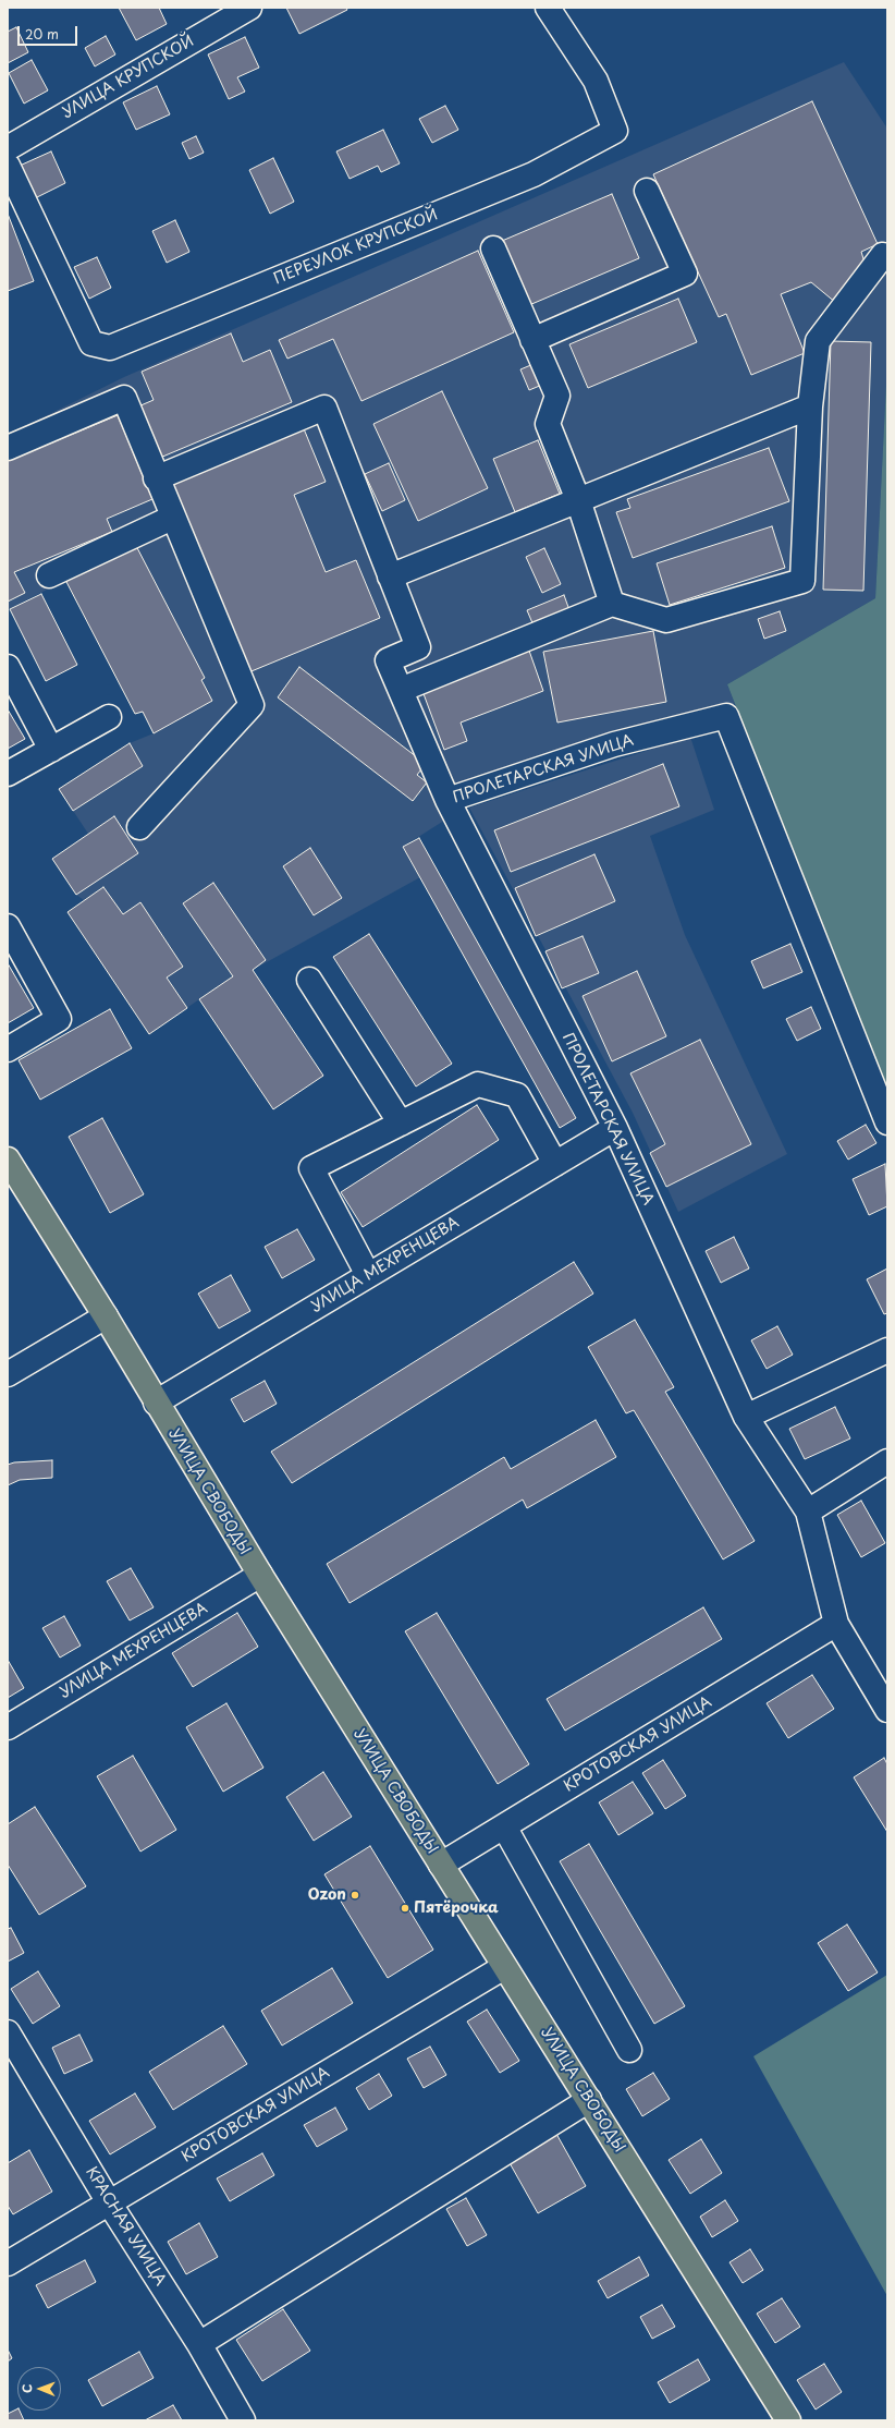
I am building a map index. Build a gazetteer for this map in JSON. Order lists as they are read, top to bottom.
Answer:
{
  "streets": {
    "main road": ["УЛИЦА СВОБОДЫ"],
    "street": [
      "УЛИЦА КРУПСКОЙ",
      "ПЕРЕУЛОК КРУПСКОЙ",
      "ПРОЛЕТАРСКАЯ УЛИЦА",
      "УЛИЦА МЕХРЕНЦЕВА",
      "КРОТОВСКАЯ УЛИЦА",
      "КРАСНАЯ УЛИЦА"
    ]
  },
  "crossings": [
    ["ПРОЛЕТАРСКАЯ УЛИЦА", "УЛИЦА МЕХРЕНЦЕВА"],
    ["ПРОЛЕТАРСКАЯ УЛИЦА", "КРОТОВСКАЯ УЛИЦА"],
    ["УЛИЦА МЕХРЕНЦЕВА", "УЛИЦА СВОБОДЫ"],
    ["УЛИЦА СВОБОДЫ", "КРОТОВСКАЯ УЛИЦА"],
    ["КРОТОВСКАЯ УЛИЦА", "КРАСНАЯ УЛИЦА"]
  ],
  "places": ["Ozon", "Пятёрочка"],
  "scale_bar": "20 m",
  "north": "left"
}
